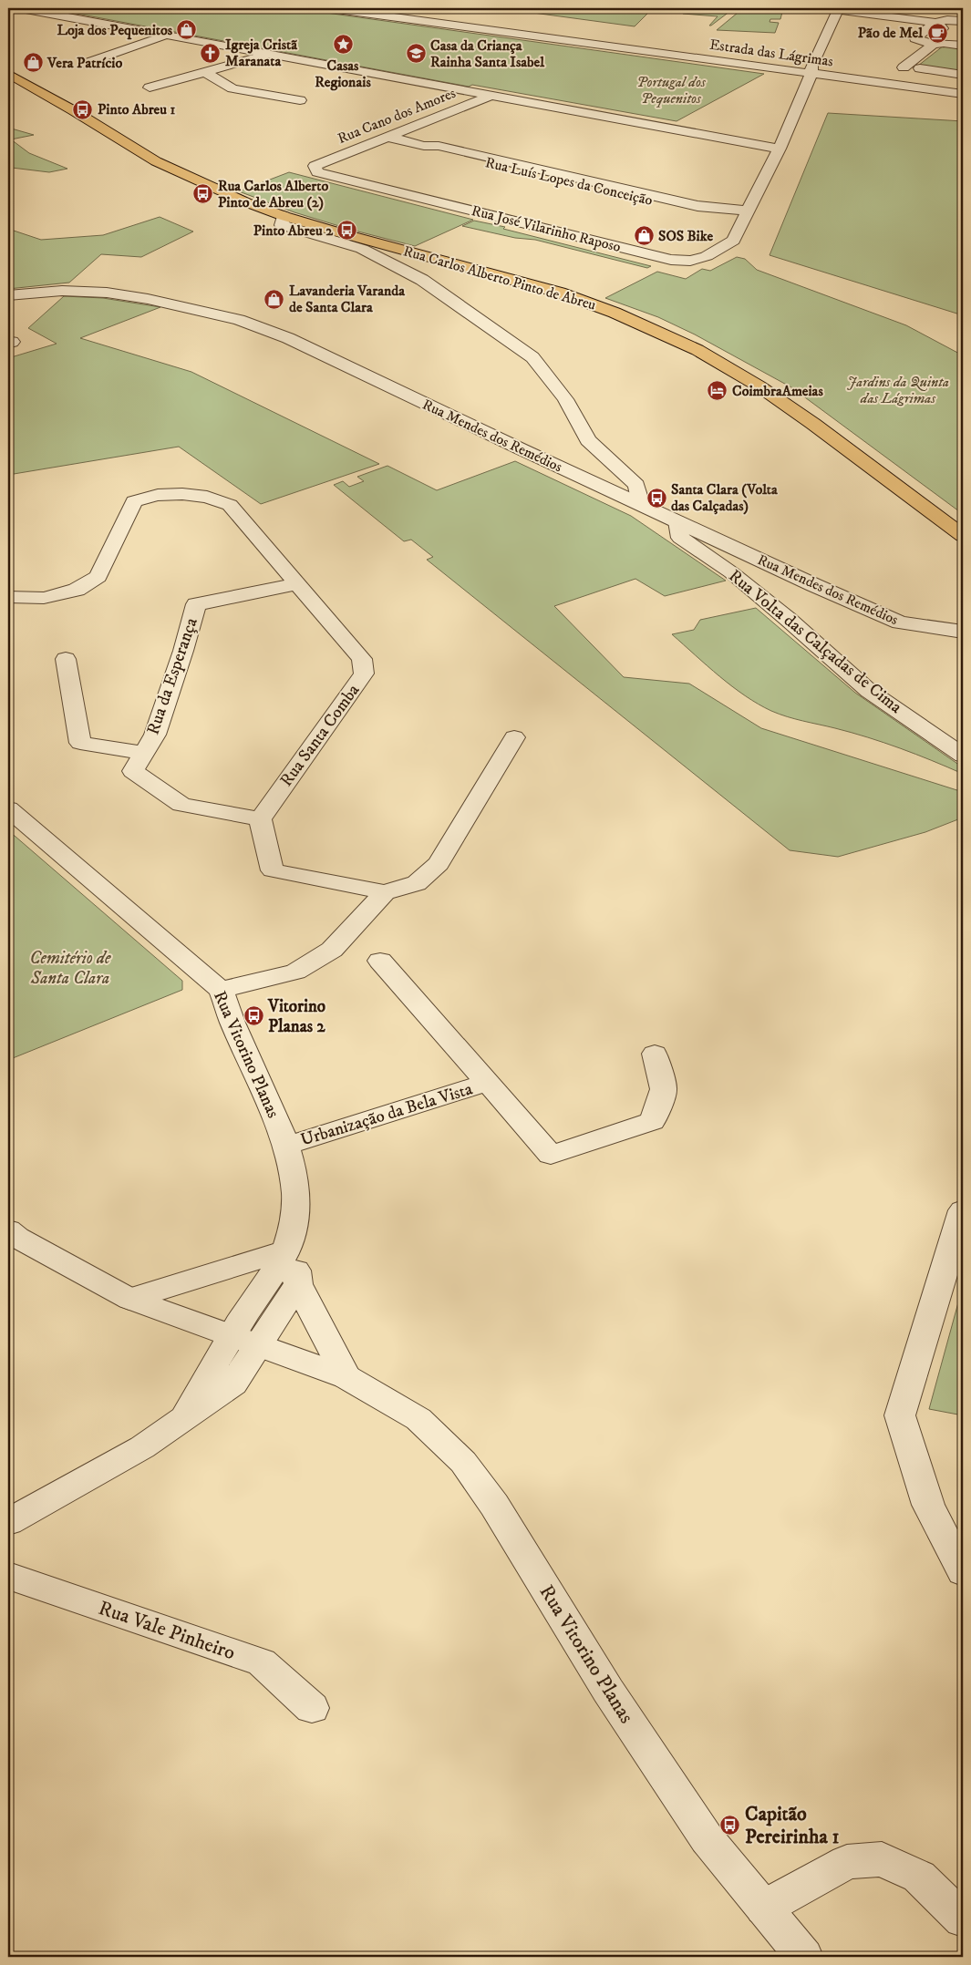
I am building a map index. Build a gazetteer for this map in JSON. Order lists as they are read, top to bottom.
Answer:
{
  "streets": {
    "main road": ["Rua Carlos Alberto Pinto de Abreu"],
    "street": [
      "Estrada das Lágrimas",
      "Rua Cano dos Amores",
      "Rua Luís Lopes da Conceição",
      "Rua José Vilarinho Raposo",
      "Rua Mendes dos Remédios",
      "Rua Volta das Calçadas de Cima",
      "Rua da Esperança",
      "Rua Santa Comba",
      "Rua Vitorino Planas",
      "Urbanização da Bela Vista",
      "Rua Vale Pinheiro"
    ]
  },
  "crossings": [
    ["Estrada das Lágrimas", "Rua José Vilarinho Raposo"],
    ["Rua Cano dos Amores", "Rua Luís Lopes da Conceição"],
    ["Rua Cano dos Amores", "Rua José Vilarinho Raposo"],
    ["Rua Luís Lopes da Conceição", "Rua José Vilarinho Raposo"],
    ["Rua Mendes dos Remédios", "Rua Volta das Calçadas de Cima"],
    ["Rua da Esperança", "Rua Santa Comba"],
    ["Rua Vitorino Planas", "Urbanização da Bela Vista"]
  ],
  "parks": ["Portugal dos Pequenitos", "Jardins da Quinta das Lágrimas", "Cemitério de Santa Clara"],
  "places": {
    "shop": [
      "Loja dos Pequenitos",
      "Vera Patrício",
      "SOS Bike",
      "Lavanderia Varanda de Santa Clara"
    ],
    "cafe": ["Pão de Mel"],
    "place": ["Casas Regionais"],
    "church": ["Igreja Cristã Maranata"],
    "school or university": ["Casa da Criança Rainha Santa Isabel"],
    "bus stop": [
      "Pinto Abreu 1",
      "Rua Carlos Alberto Pinto de Abreu (2)",
      "Pinto Abreu 2",
      "Santa Clara (Volta das Calçadas)",
      "Vitorino Planas 2",
      "Capitão Pereirinha 1"
    ],
    "hotel": ["CoimbraAmeias"]
  }
}
